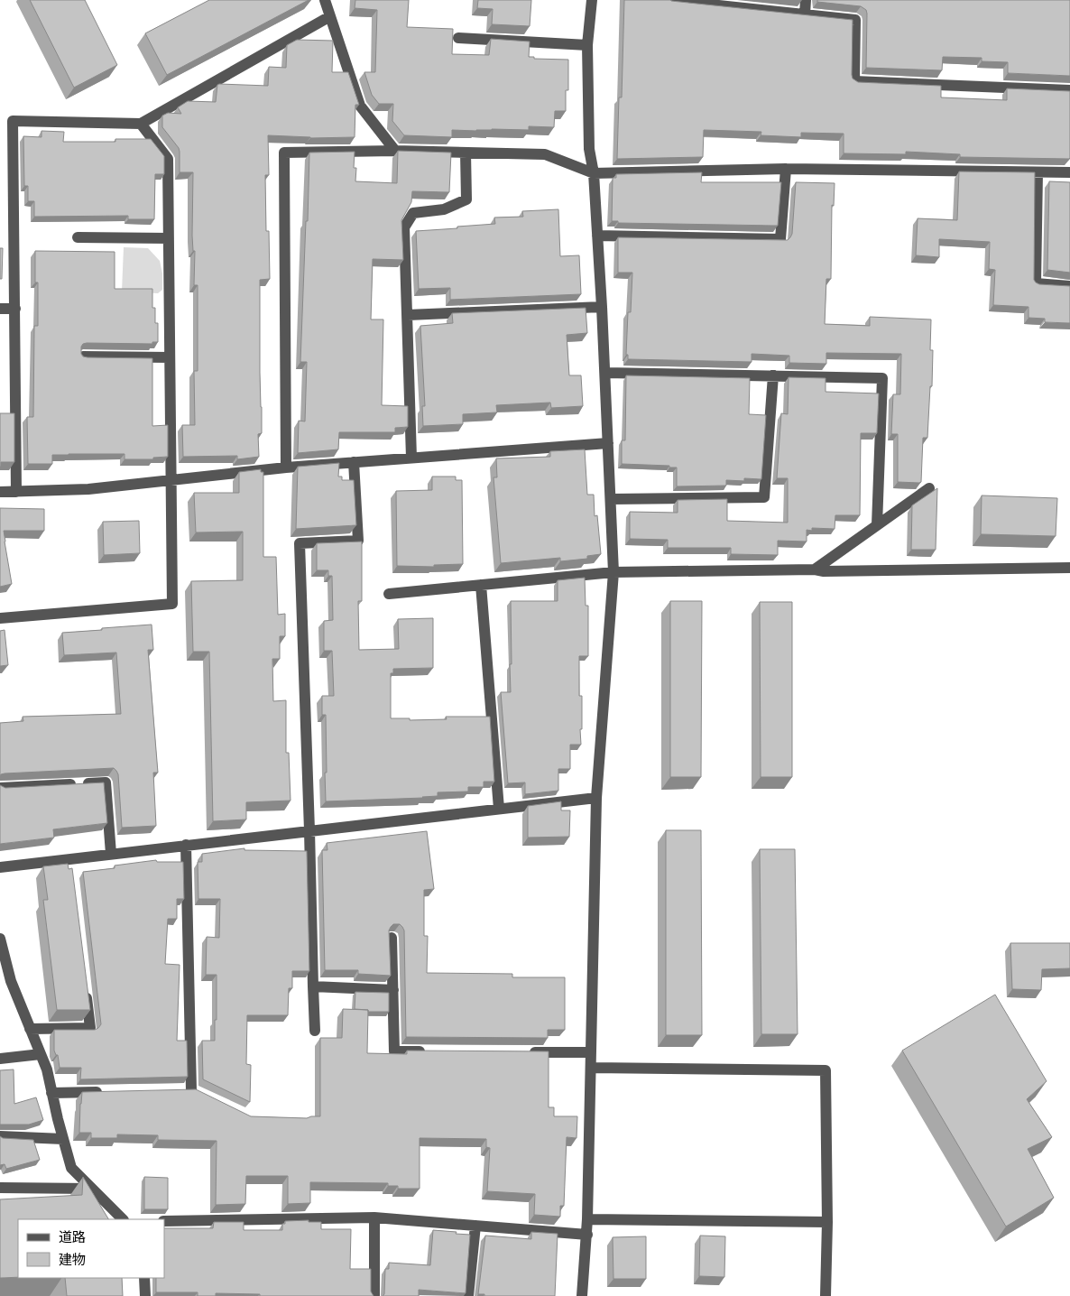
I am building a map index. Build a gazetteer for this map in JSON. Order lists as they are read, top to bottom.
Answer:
{
  "legend": ["道路", "建物"]
}
